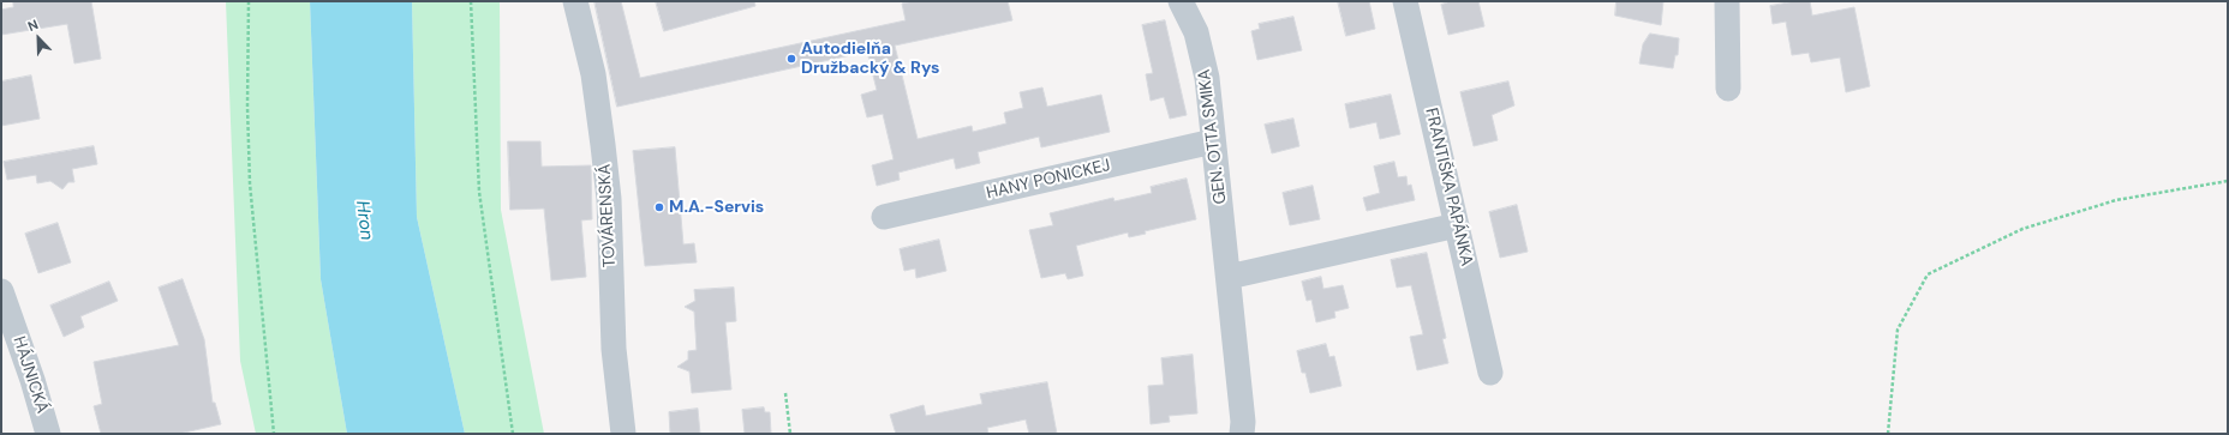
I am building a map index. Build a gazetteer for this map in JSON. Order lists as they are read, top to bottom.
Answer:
{
  "streets": {
    "street": [
      "GEN. OTTA SMIKA",
      "HANY PONICKEJ",
      "FRANTIŠKA PAPÁNKA",
      "TOVÁRENSKÁ",
      "HÁJNICKÁ"
    ]
  },
  "crossings": [
    ["GEN. OTTA SMIKA", "HANY PONICKEJ"]
  ],
  "water": ["Hron"],
  "places": ["Autodielňa Družbacký & Rys", "M.A.-Servis"],
  "north": "top left"
}
